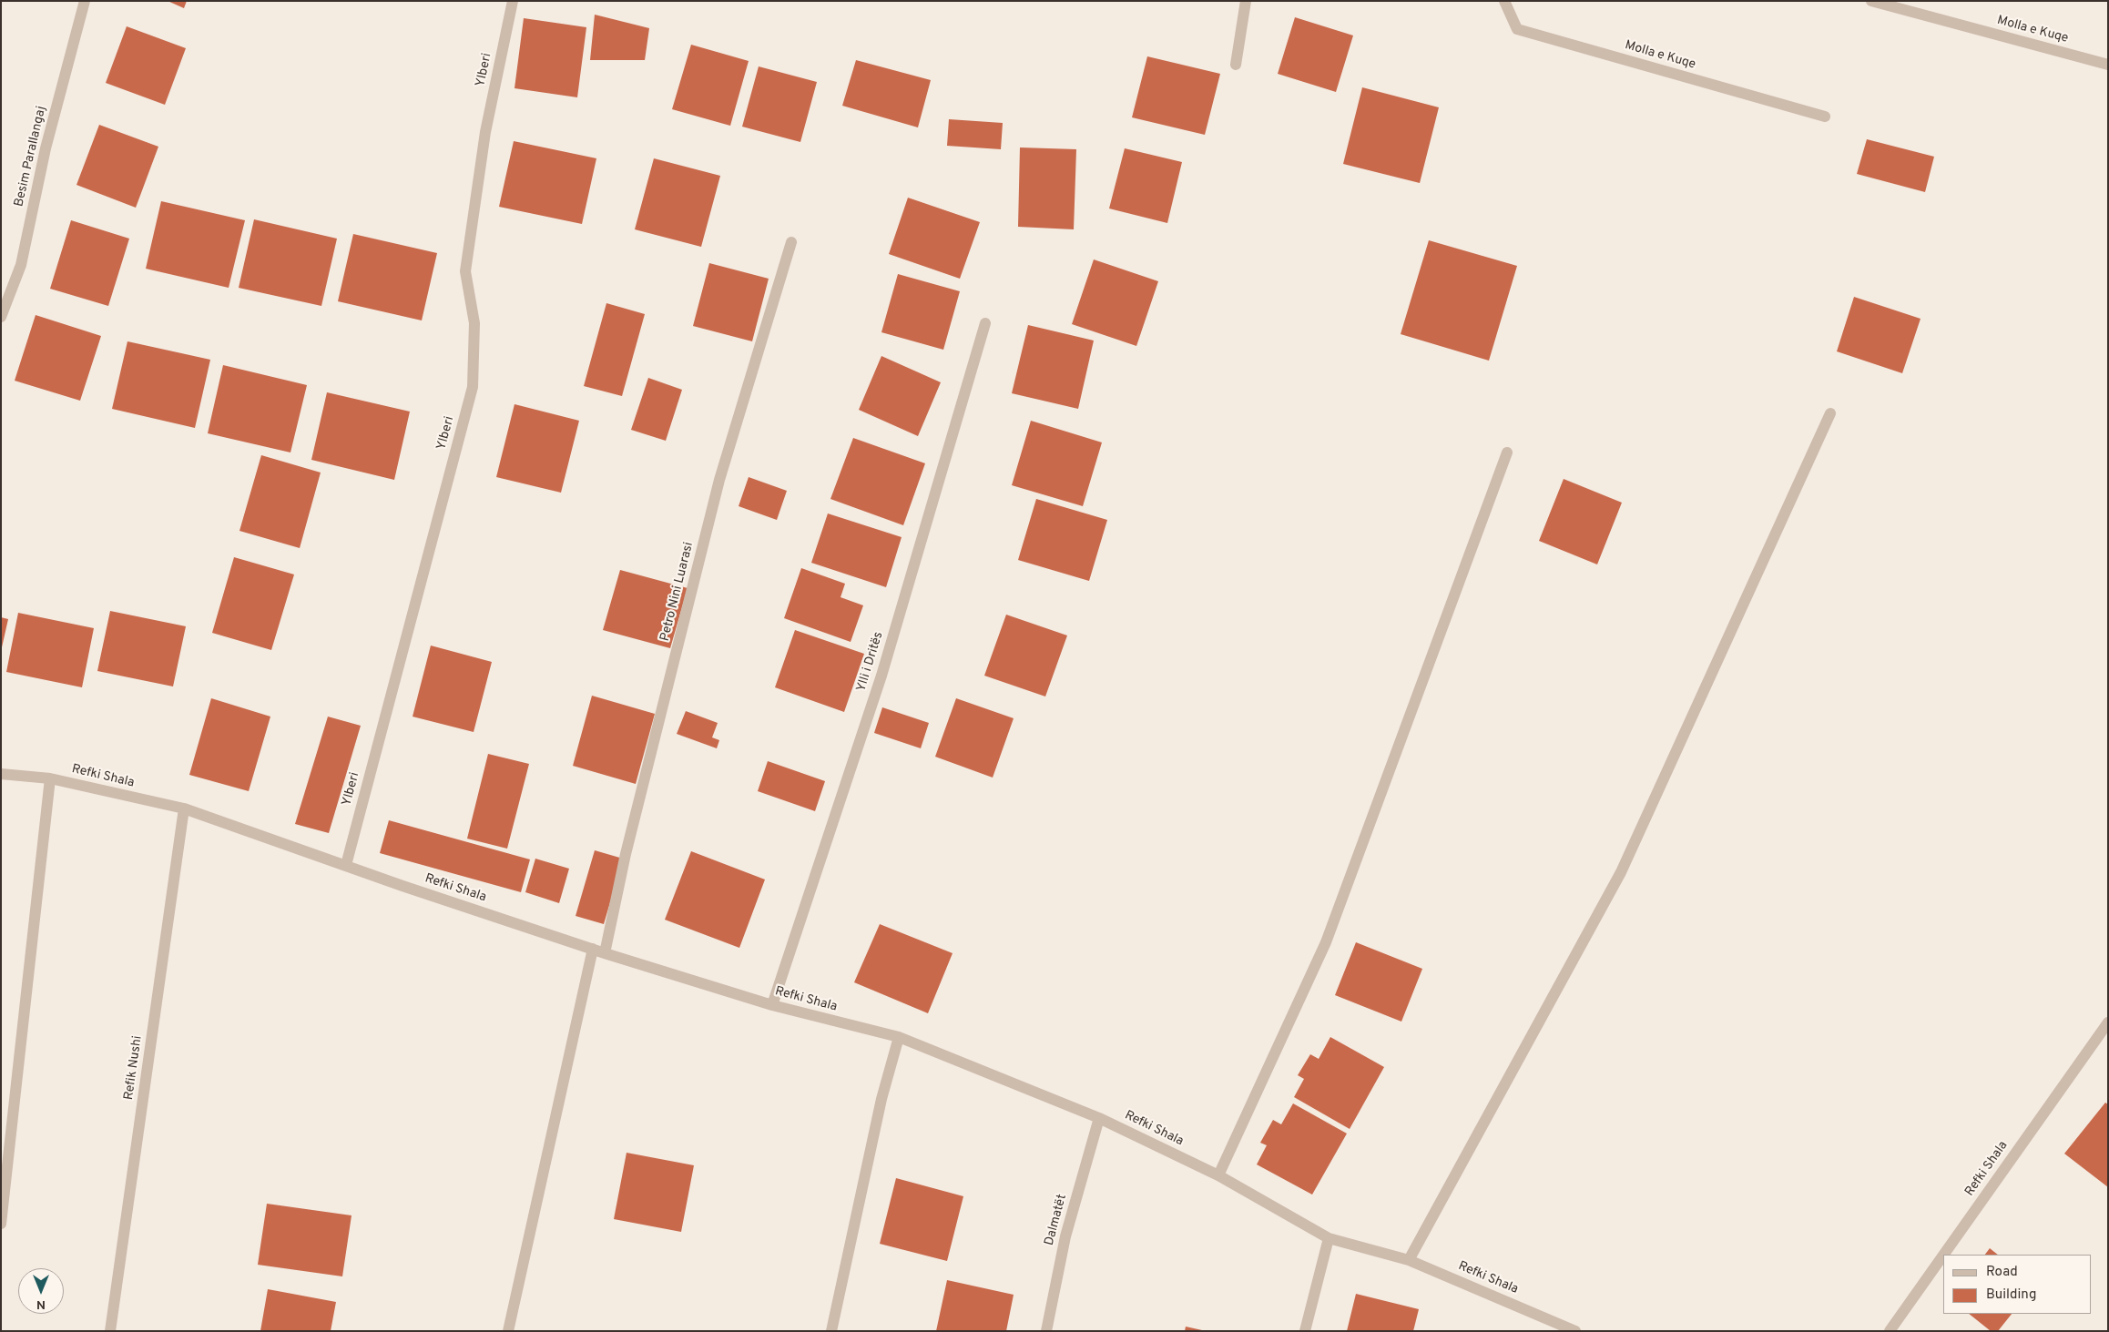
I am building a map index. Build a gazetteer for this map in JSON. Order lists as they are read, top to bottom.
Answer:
{
  "streets": {
    "street": [
      "Molla e Kuqe",
      "Ylberi",
      "Besim Parallangaj",
      "Petro Nini Luarasi",
      "Ylli i Dritës",
      "Refki Shala",
      "Refik Nushi",
      "Dalmatët"
    ]
  },
  "crossings": [
    ["Ylberi", "Refki Shala"],
    ["Petro Nini Luarasi", "Refki Shala"],
    ["Ylli i Dritës", "Refki Shala"],
    ["Refki Shala", "Refik Nushi"],
    ["Refki Shala", "Dalmatët"]
  ],
  "legend": ["Road", "Building"],
  "north": "bottom"
}
